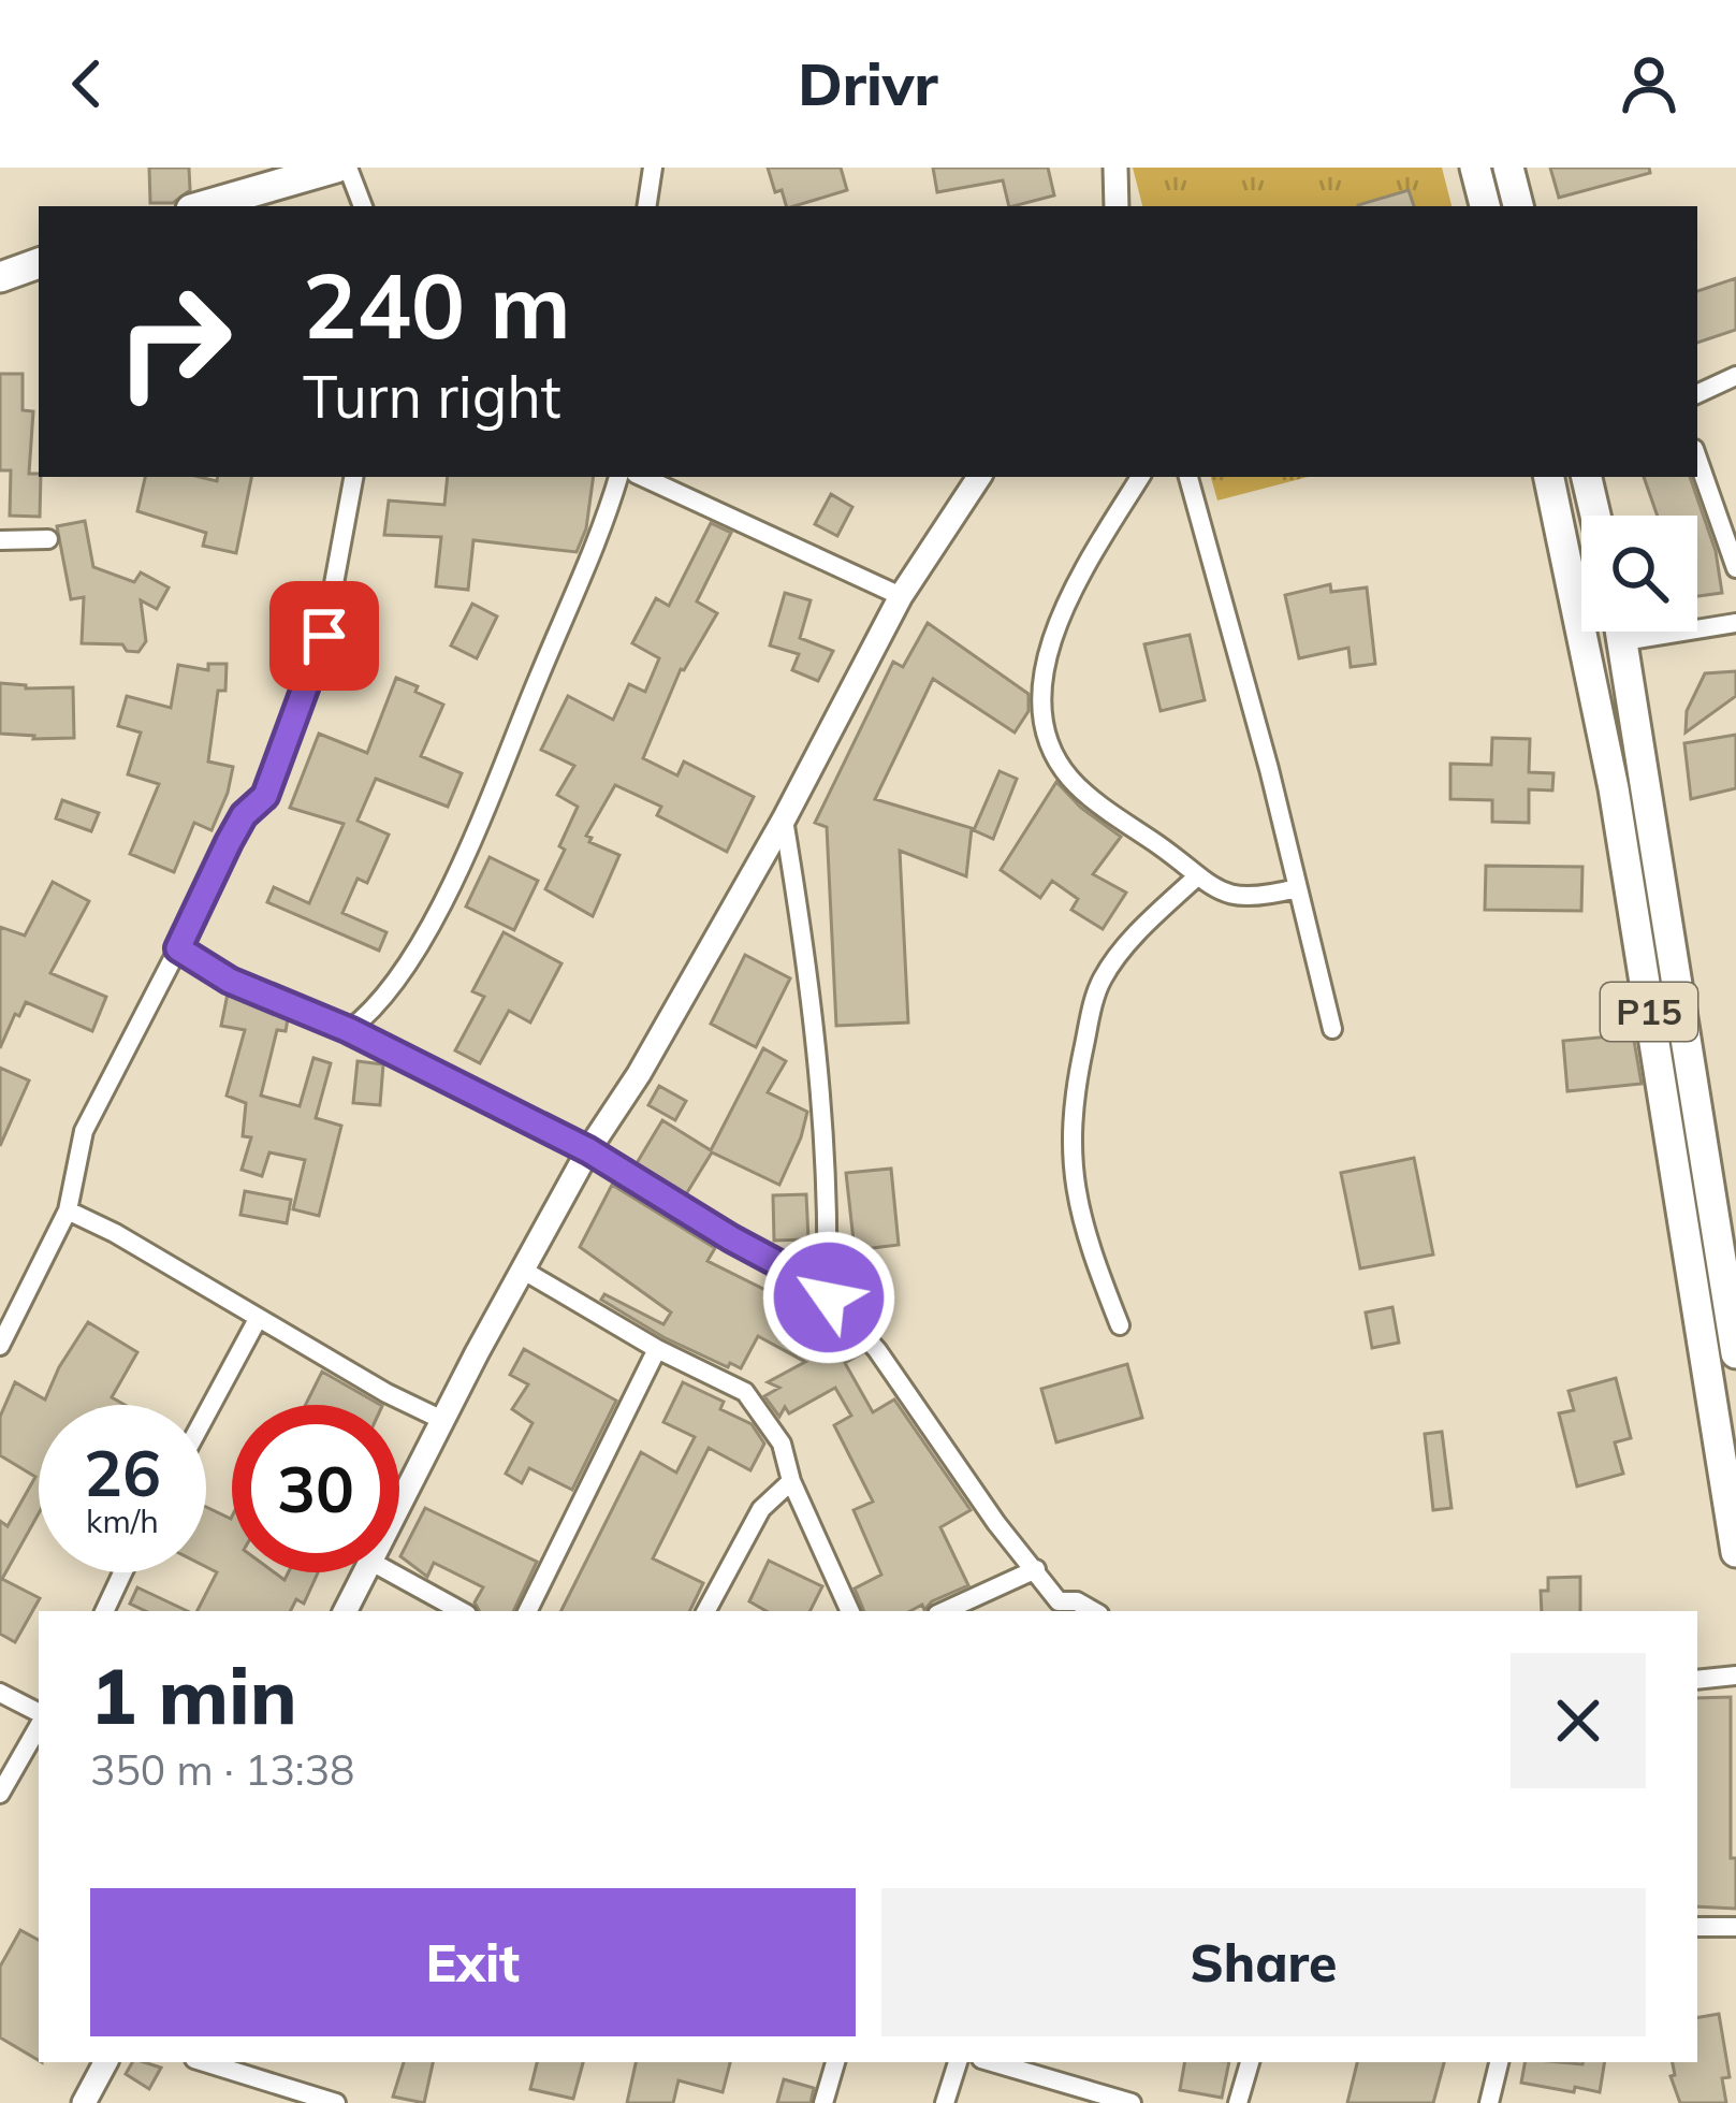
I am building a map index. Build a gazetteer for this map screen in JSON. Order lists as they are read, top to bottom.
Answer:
{
  "streets": {
    "main road": ["P15"]
  },
  "page": {
    "header": "Drivr",
    "turn": ["240 m", "Turn right"],
    "speed": "26 km/h",
    "limit": "30",
    "heading": ["1 min", "350 m · 13:38"],
    "buttons": ["Exit", "Share"]
  }
}
